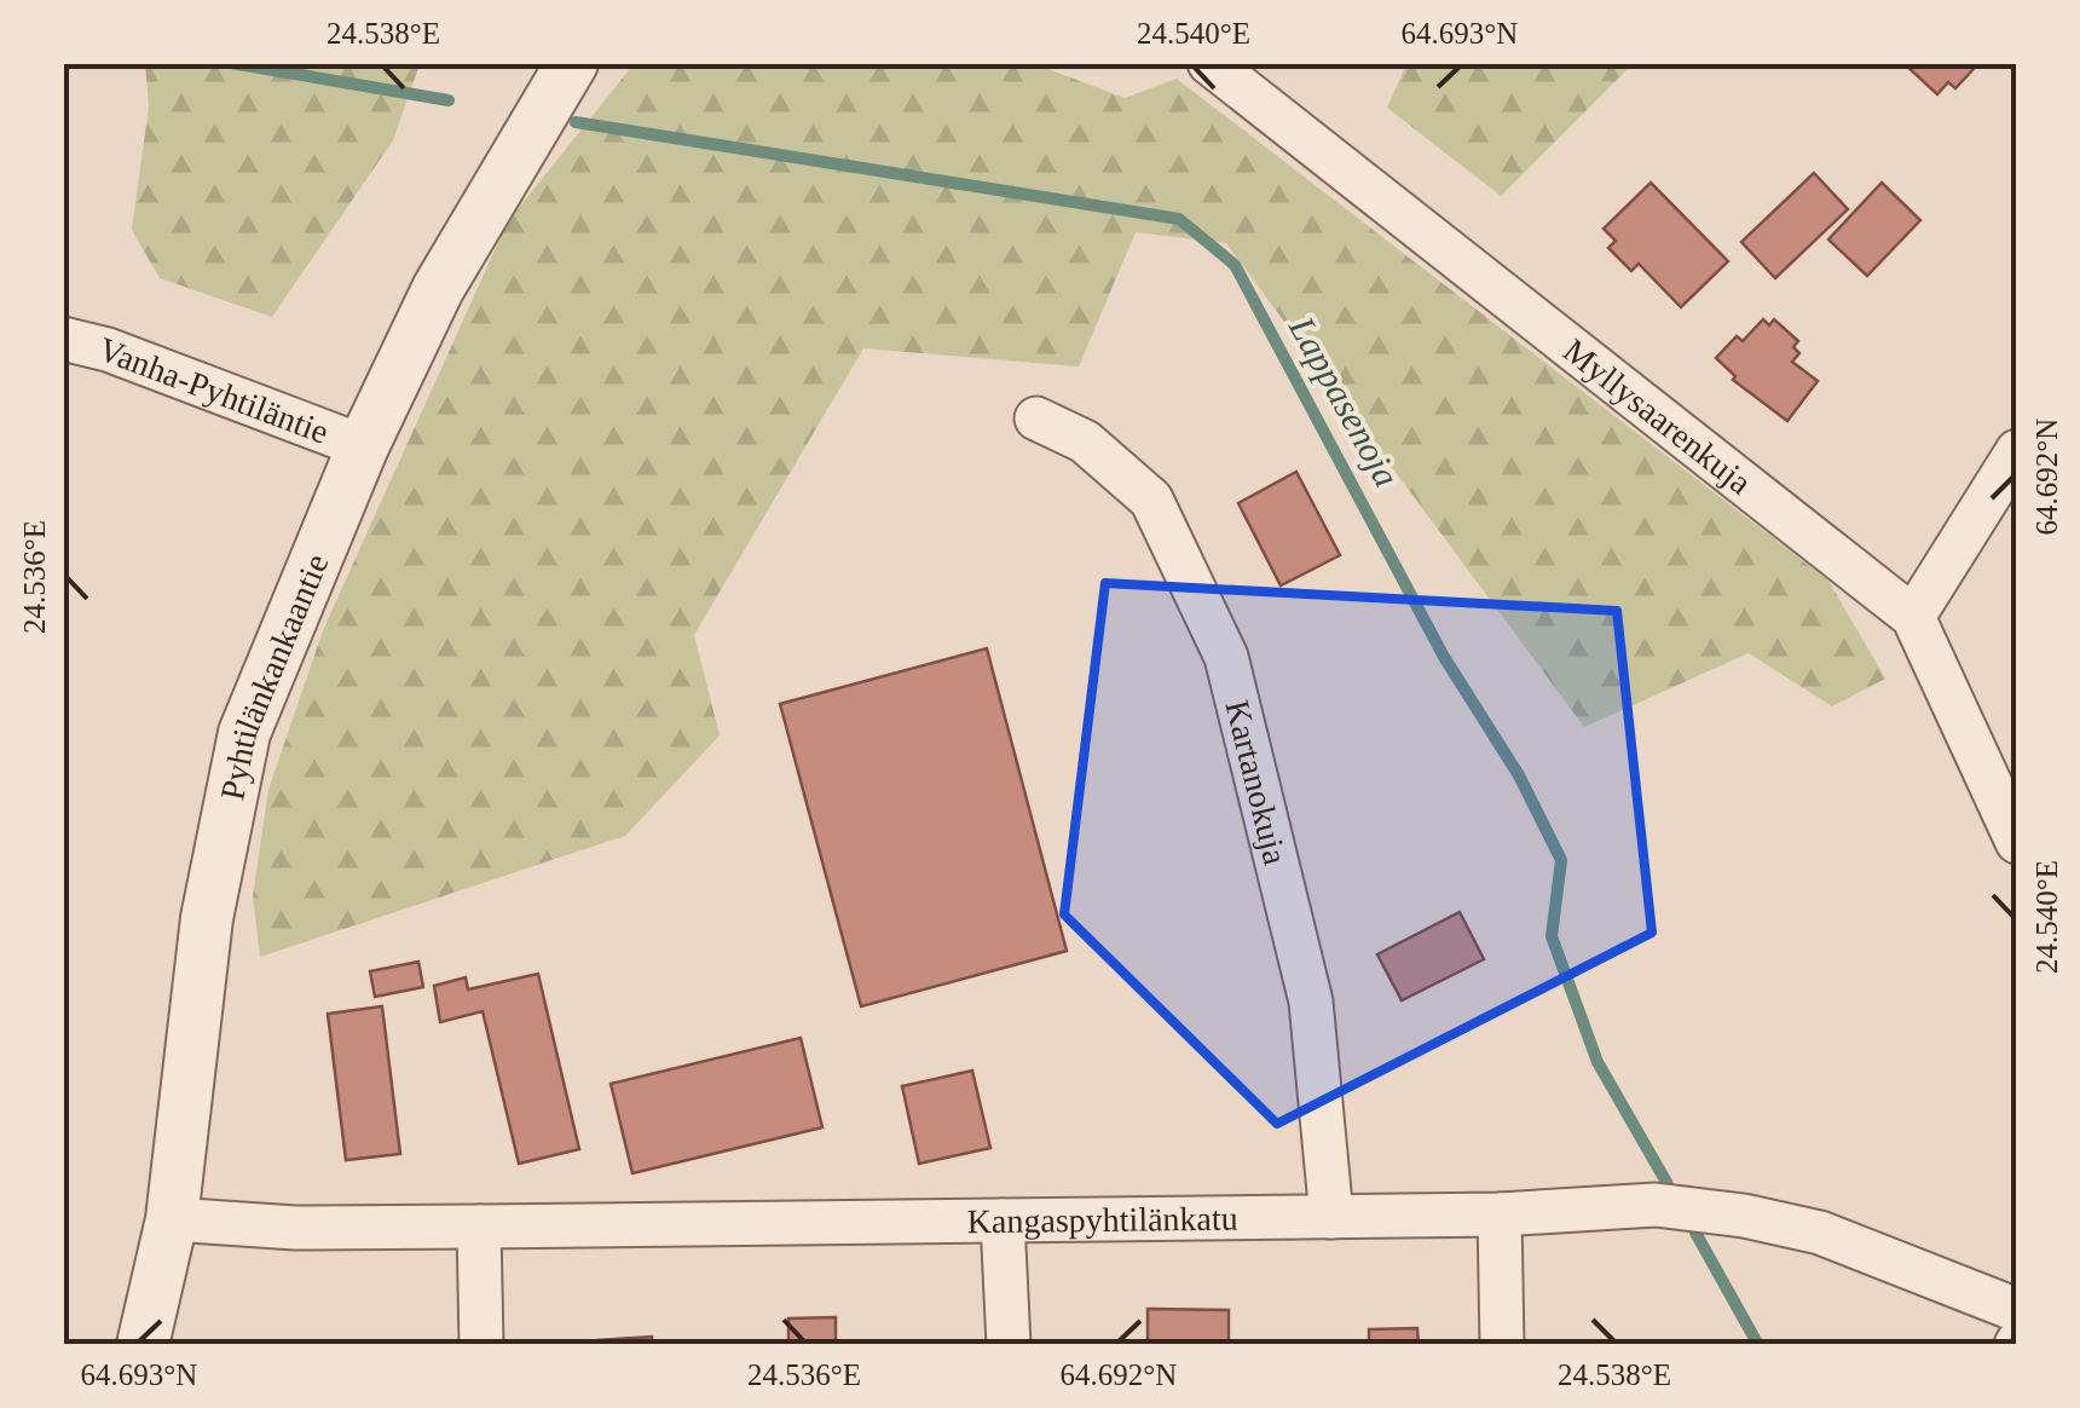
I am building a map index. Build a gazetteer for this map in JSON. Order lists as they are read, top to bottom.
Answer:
{
  "streets": {
    "street": [
      "Vanha-Pyhtiläntie",
      "Myllysaarenkuja",
      "Pyhtilänkankaantie",
      "Kartanokuja",
      "Kangaspyhtilänkatu"
    ]
  },
  "crossings": [
    ["Vanha-Pyhtiläntie", "Pyhtilänkankaantie"],
    ["Pyhtilänkankaantie", "Kangaspyhtilänkatu"],
    ["Kartanokuja", "Kangaspyhtilänkatu"]
  ],
  "water": ["Lappasenoja"],
  "coordinates": [
    "24.538°E",
    "24.540°E",
    "64.693°N",
    "64.692°N",
    "24.536°E"
  ]
}
